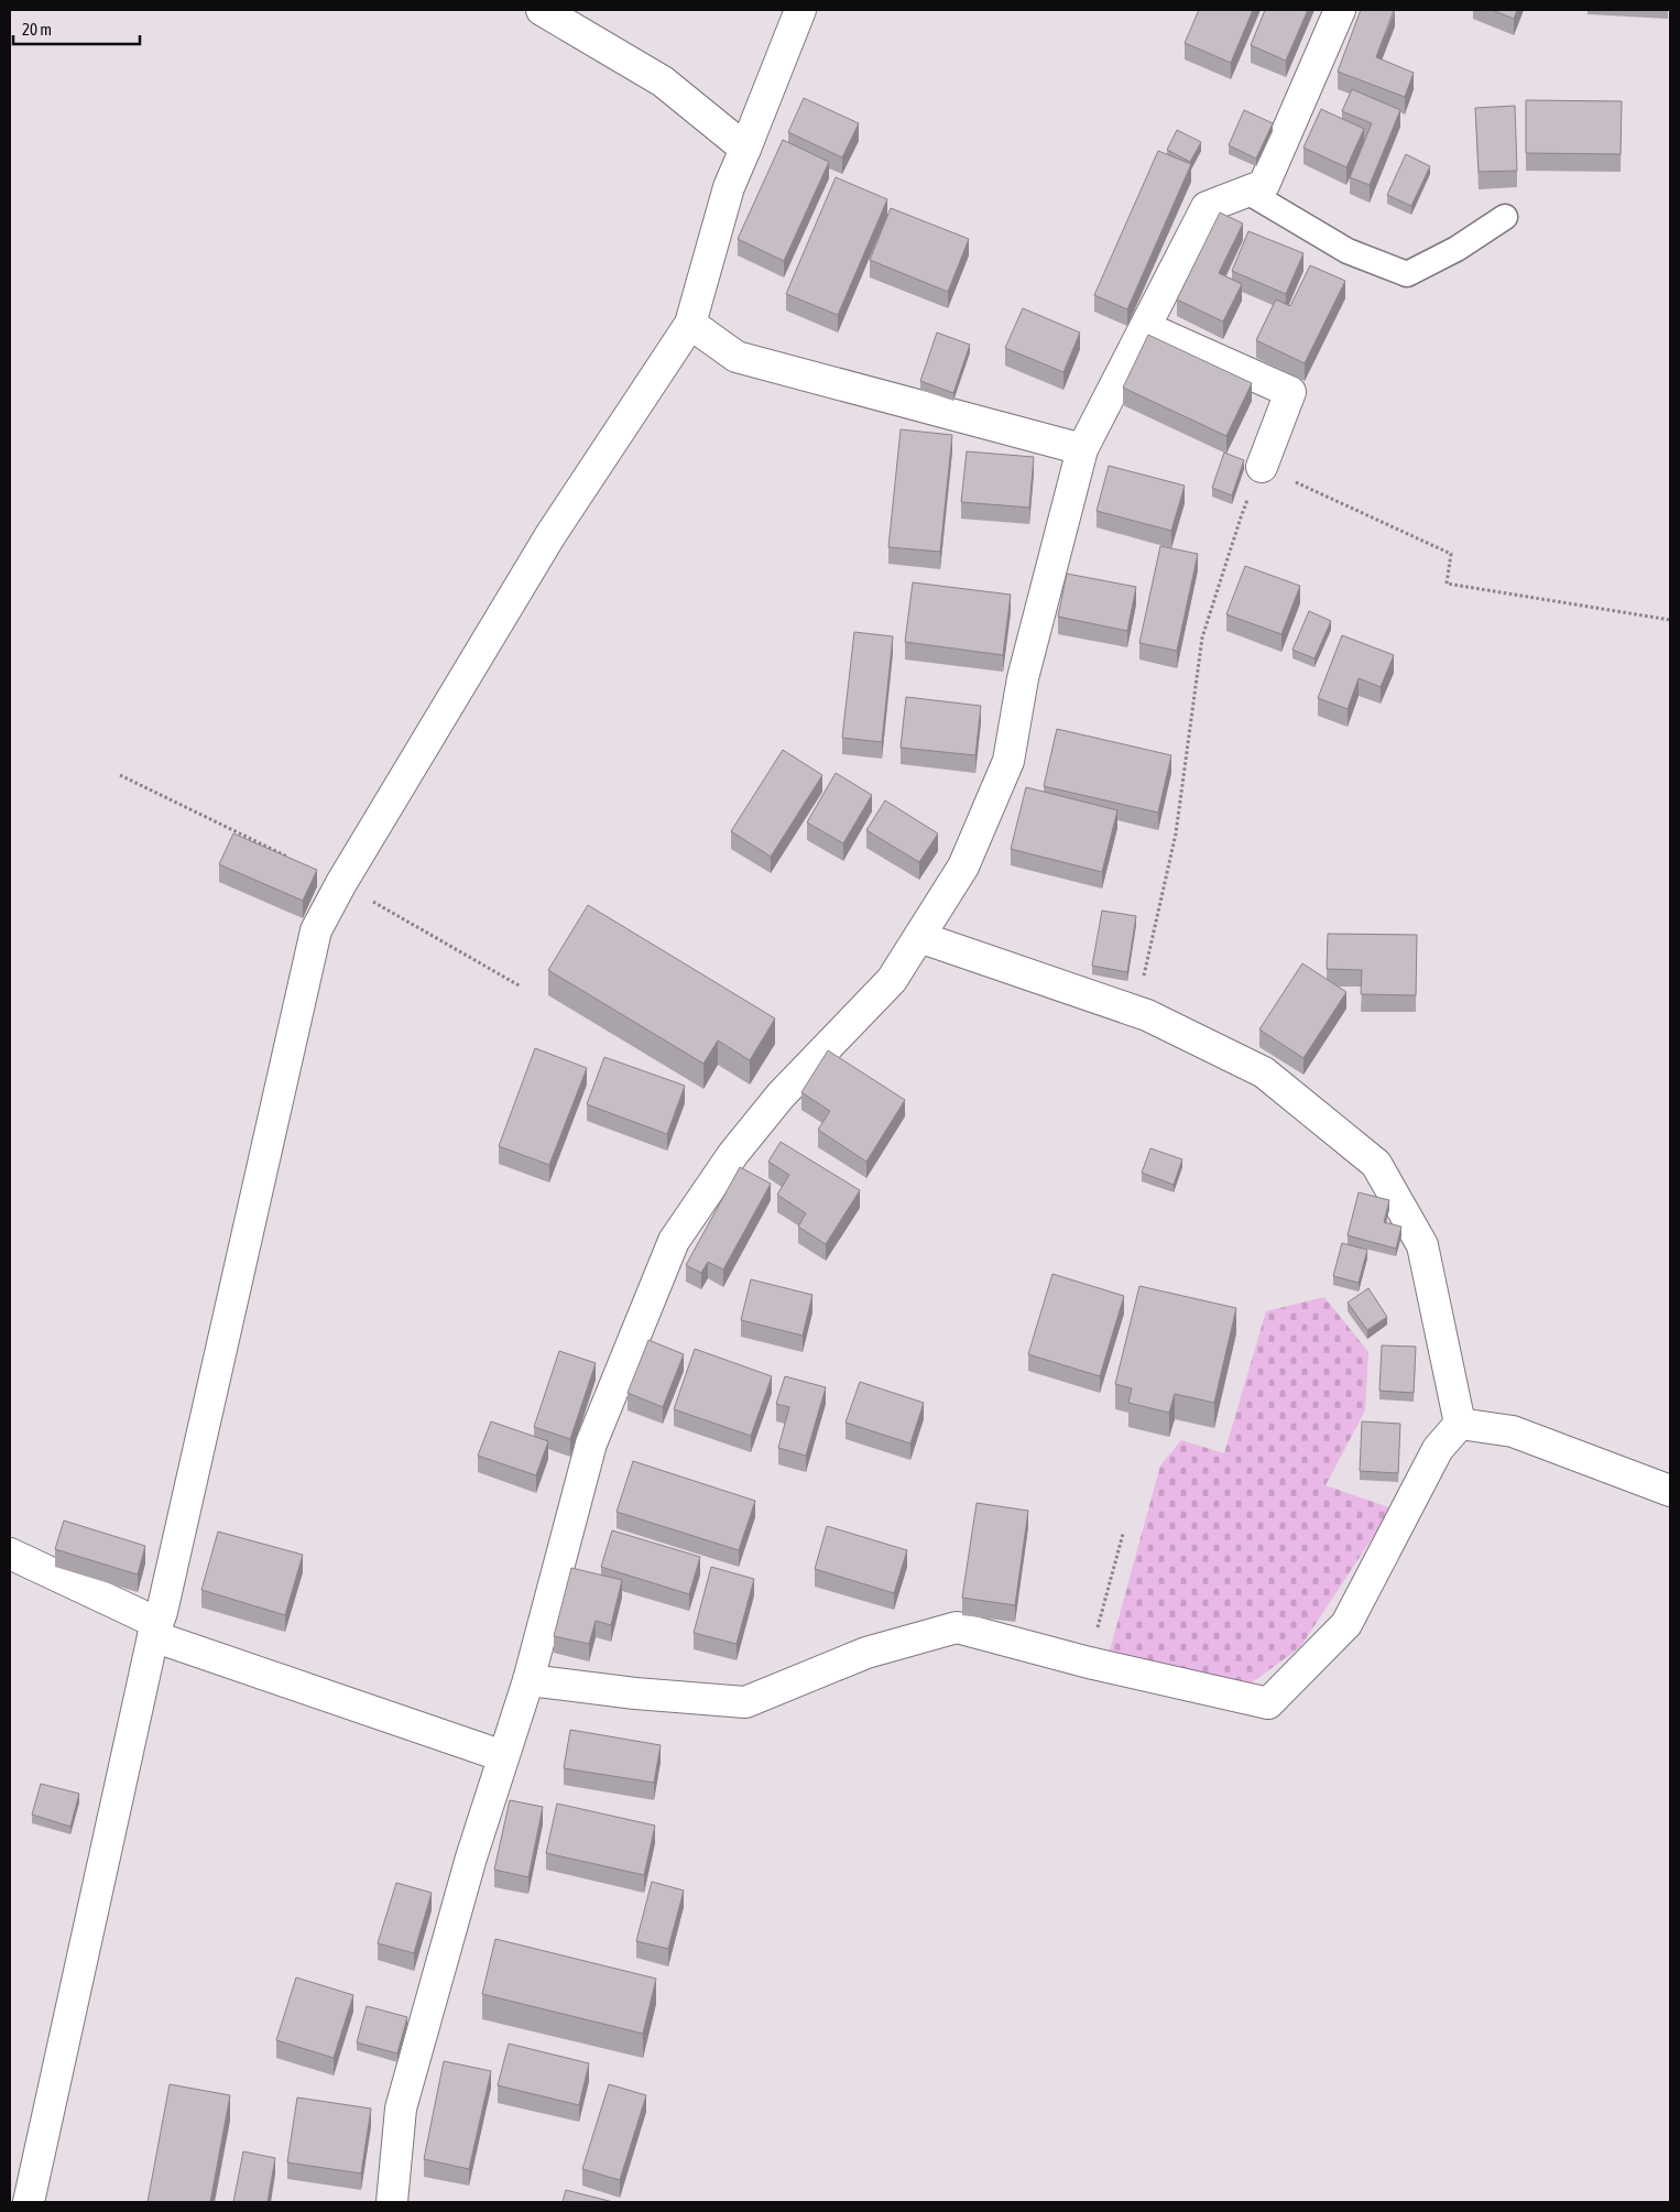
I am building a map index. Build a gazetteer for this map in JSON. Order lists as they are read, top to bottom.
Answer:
{
  "scale_bar": "20 m"
}
